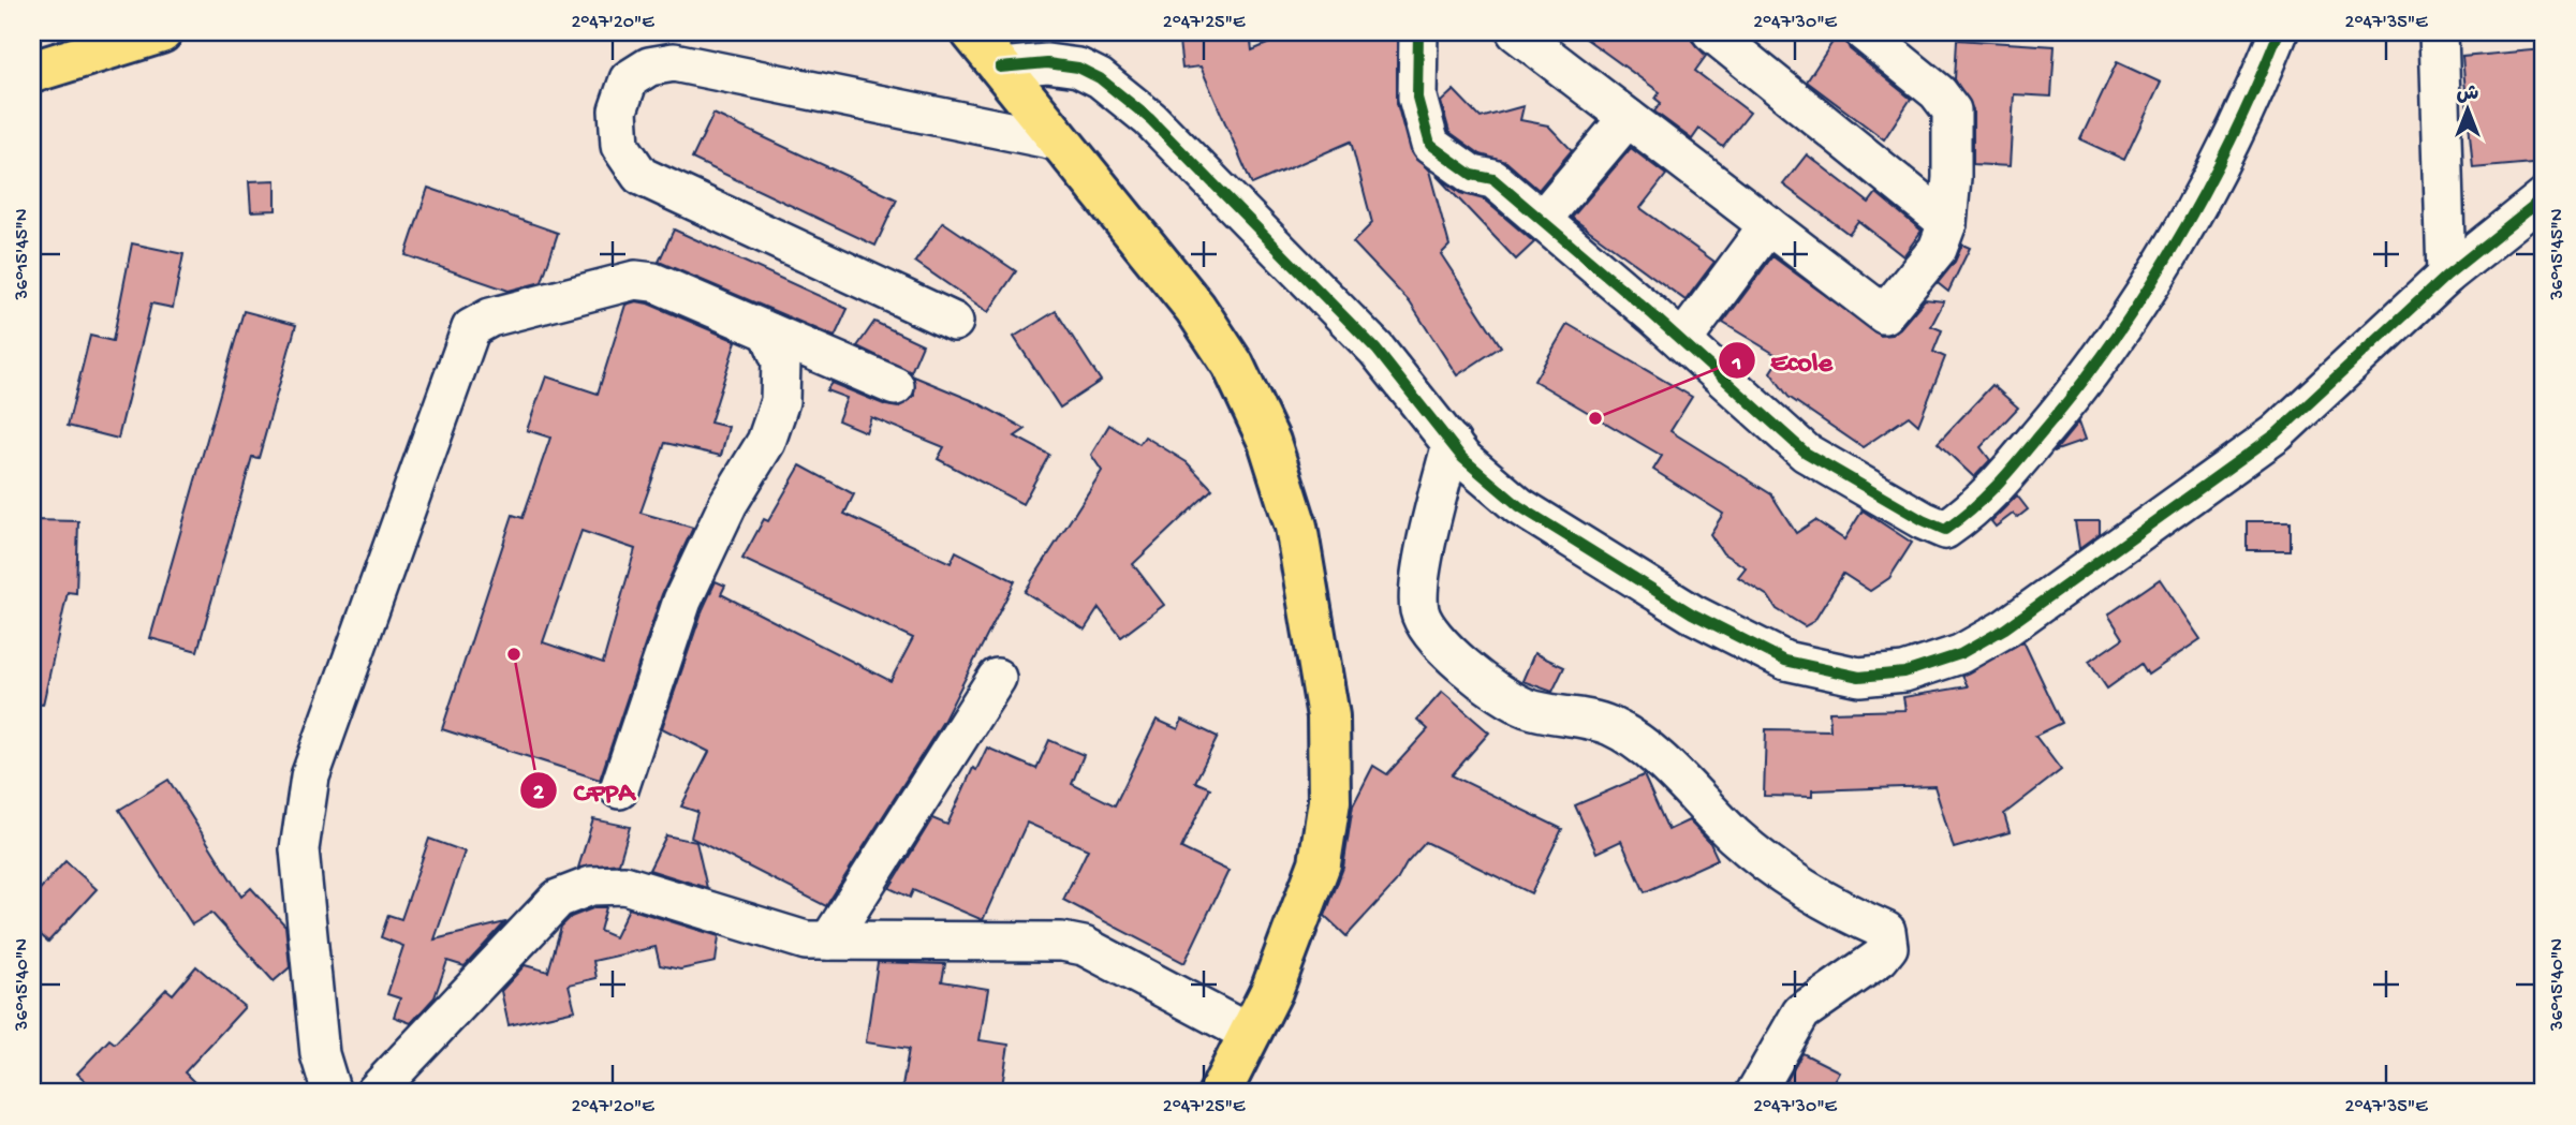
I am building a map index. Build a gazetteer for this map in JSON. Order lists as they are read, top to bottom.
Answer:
{
  "places": ["Ecole", "CFPA"],
  "north": "top",
  "coordinates": [
    "2°47'20\"E",
    "2°47'25\"E",
    "2°47'30\"E",
    "2°47'35\"E",
    "36°15'45\"N",
    "36°15'40\"N"
  ]
}
